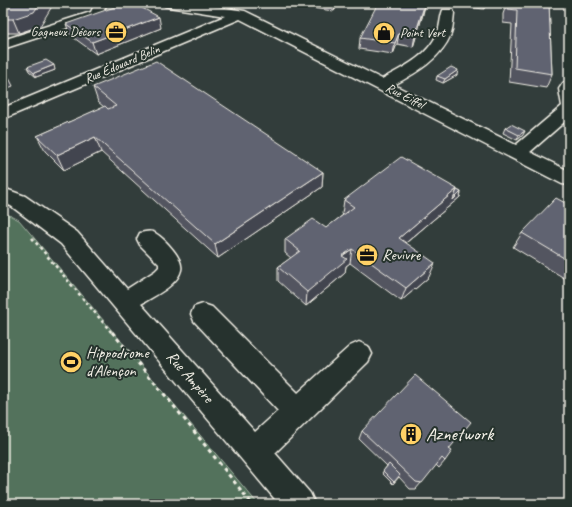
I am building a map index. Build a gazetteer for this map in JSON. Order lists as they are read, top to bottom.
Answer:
{
  "streets": {
    "street": ["Rue Édouard Belin", "Rue Eiffel", "Rue Ampère"]
  },
  "crossings": [
    ["Rue Édouard Belin", "Rue Eiffel"]
  ],
  "places": {
    "office": ["Gagneux Décors", "Revivre"],
    "shop": ["Point Vert"],
    "sports": ["Hippodrome d'Alençon"],
    "building": ["Aznetwork"]
  }
}
